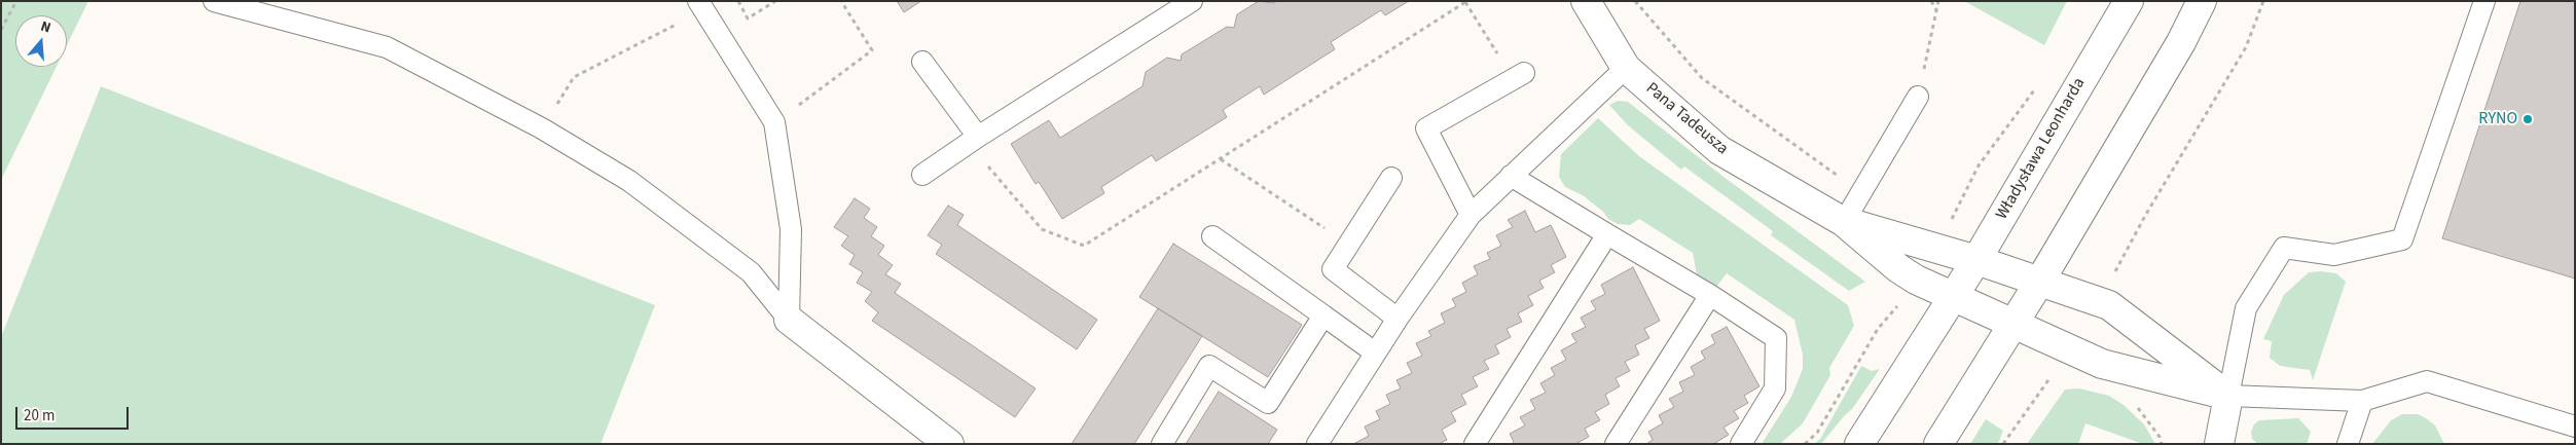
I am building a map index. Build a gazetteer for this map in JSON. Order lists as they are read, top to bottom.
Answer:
{
  "streets": {
    "street": ["Pana Tadeusza", "Władysława Leonharda"]
  },
  "crossings": [
    ["Pana Tadeusza", "Władysława Leonharda"]
  ],
  "places": ["RYNO"],
  "scale_bar": "20 m",
  "north": "top"
}
